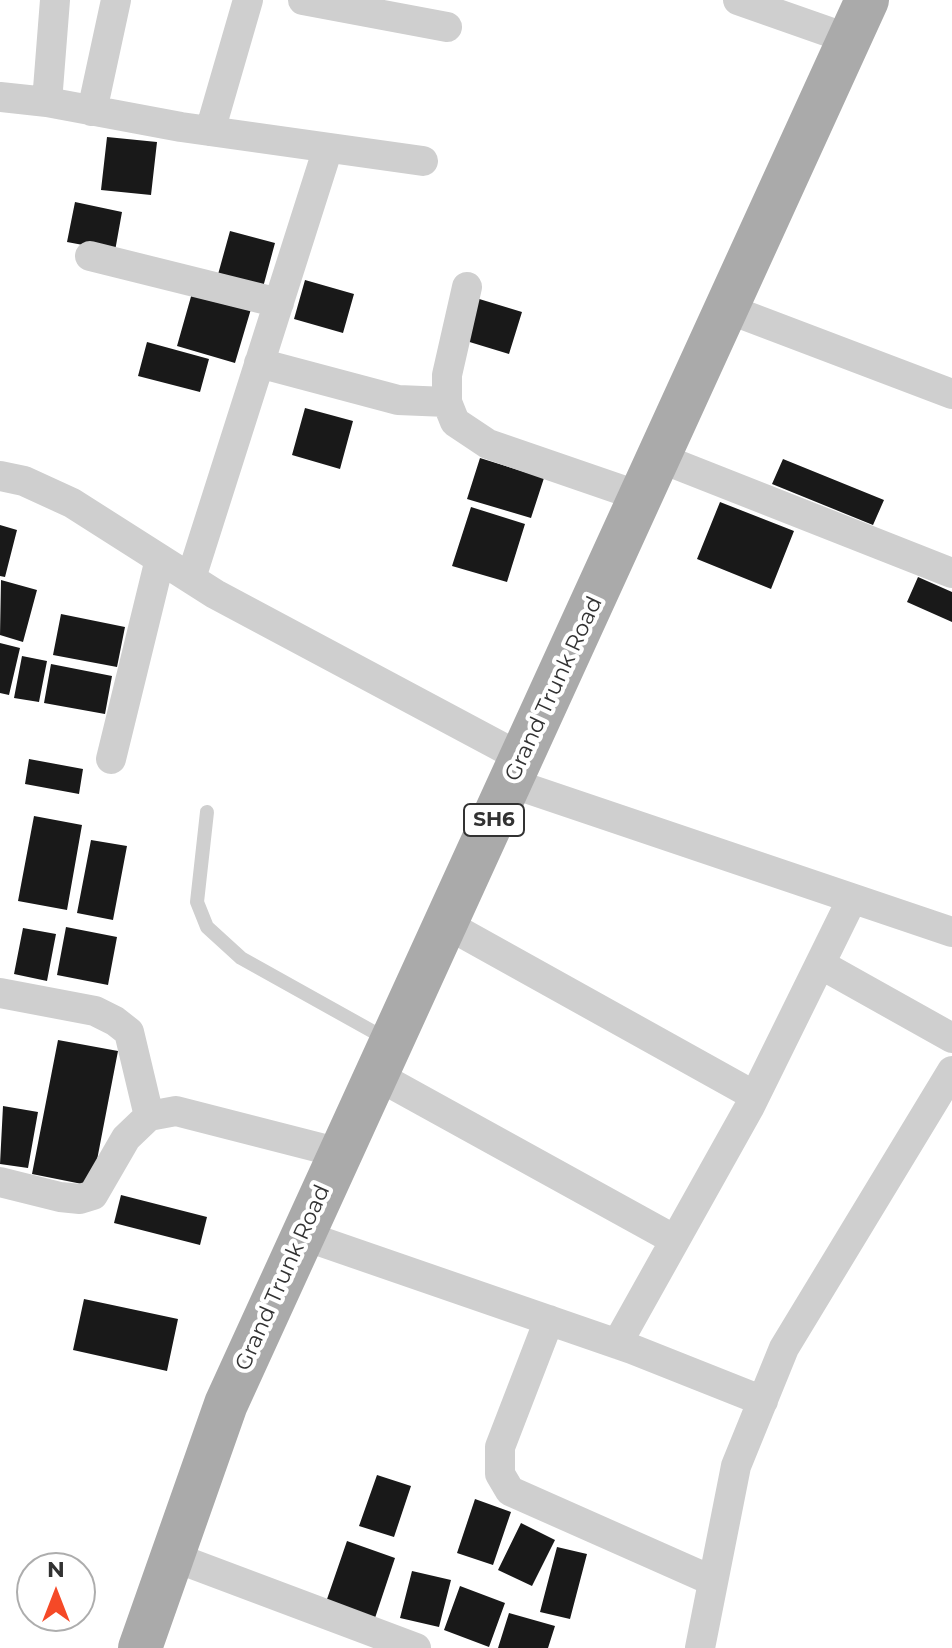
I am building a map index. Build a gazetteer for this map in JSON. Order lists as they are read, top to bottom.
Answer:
{
  "streets": {
    "main road": ["Grand Trunk Road", "SH6"]
  },
  "north": "top"
}
